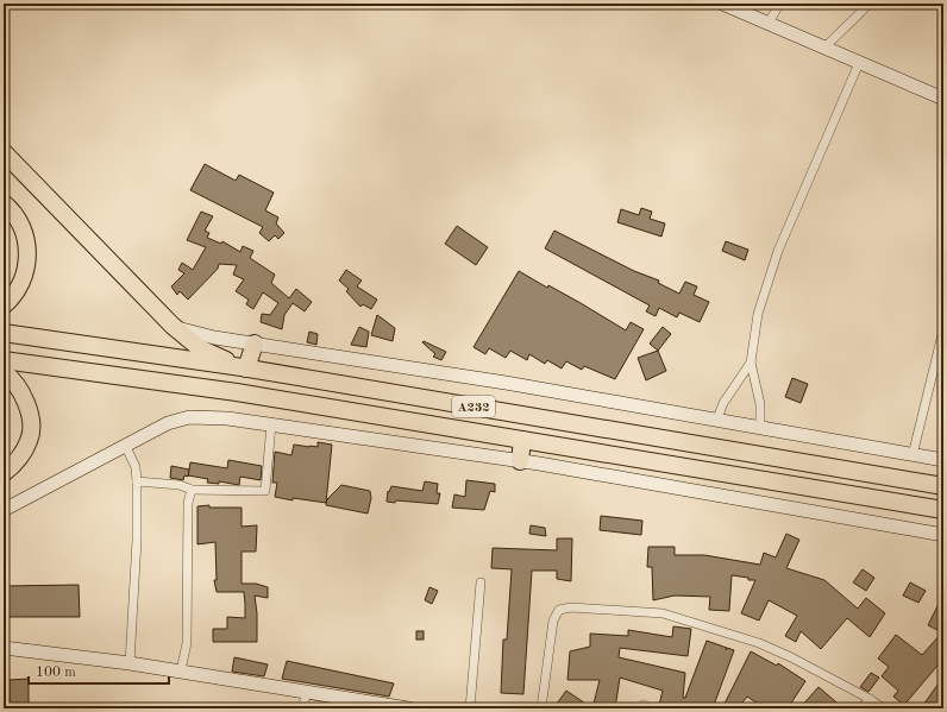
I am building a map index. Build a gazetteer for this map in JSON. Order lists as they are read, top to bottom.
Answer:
{
  "streets": {
    "highway": ["A232"]
  },
  "scale_bar": "100 m"
}
